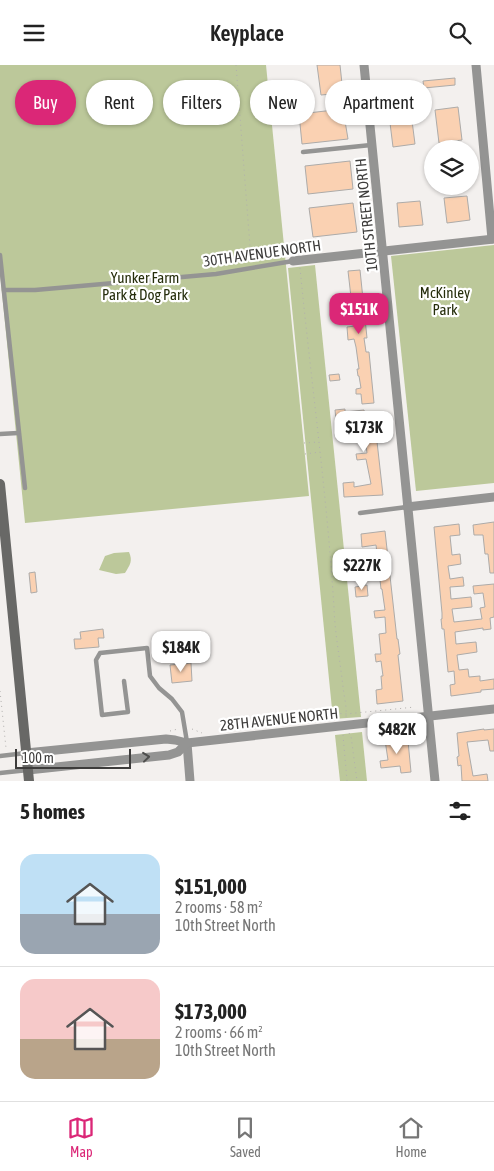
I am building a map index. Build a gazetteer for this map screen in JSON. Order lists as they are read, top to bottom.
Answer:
{
  "streets": {
    "street": ["10TH STREET NORTH", "30TH AVENUE NORTH", "28TH AVENUE NORTH"]
  },
  "crossings": [
    ["10TH STREET NORTH", "30TH AVENUE NORTH"],
    ["10TH STREET NORTH", "28TH AVENUE NORTH"]
  ],
  "parks": ["Yunker Farm Park & Dog Park", "McKinley Park"],
  "scale_bar": "100 m",
  "page": {
    "header": "Keyplace",
    "chip": [
      "Buy",
      "Rent",
      "Filters",
      "New",
      "Apartment"
    ],
    "price": [
      "$151K",
      "$173K",
      "$227K",
      "$184K",
      "$482K"
    ],
    "scale": "100 m",
    "heading": "5 homes",
    "list": [
      {
        "name": "$151,000",
        "note": "2 rooms · 58 m² · 10th Street North"
      },
      {
        "name": "$173,000",
        "note": "2 rooms · 66 m² · 10th Street North"
      }
    ],
    "tabs": ["Map", "Saved", "Home"]
  }
}
